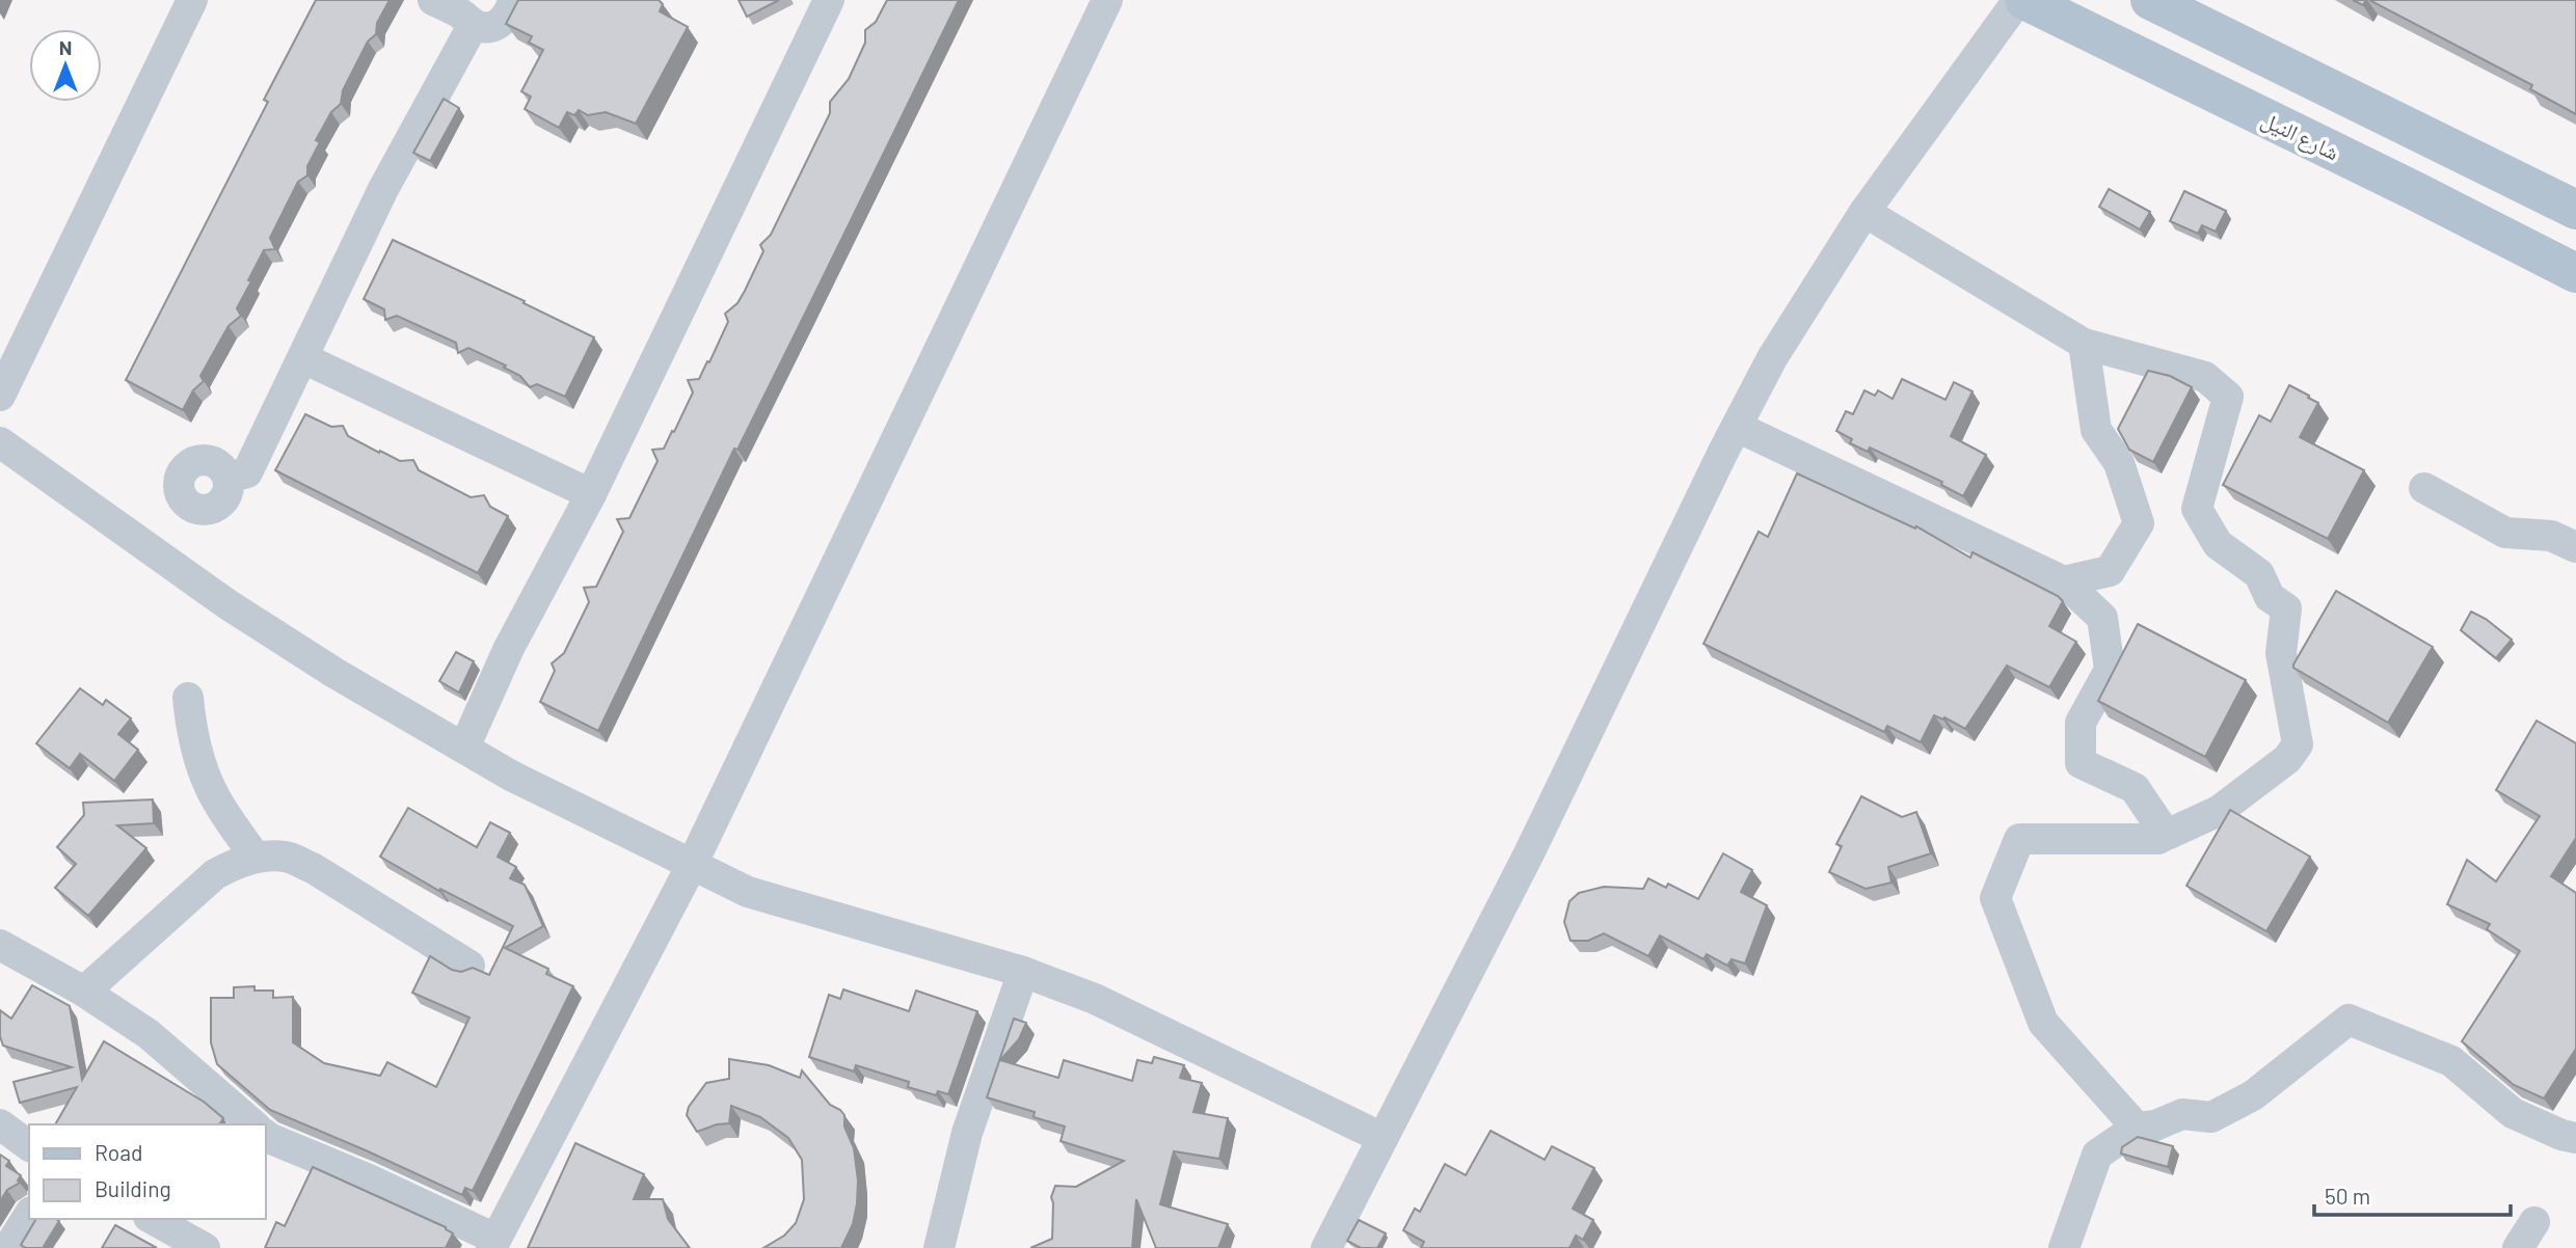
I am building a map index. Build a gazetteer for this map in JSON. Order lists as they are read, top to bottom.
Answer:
{
  "streets": {
    "main road": ["شارع النيل"]
  },
  "legend": ["Road", "Building"],
  "scale_bar": "50 m",
  "north": "top"
}
